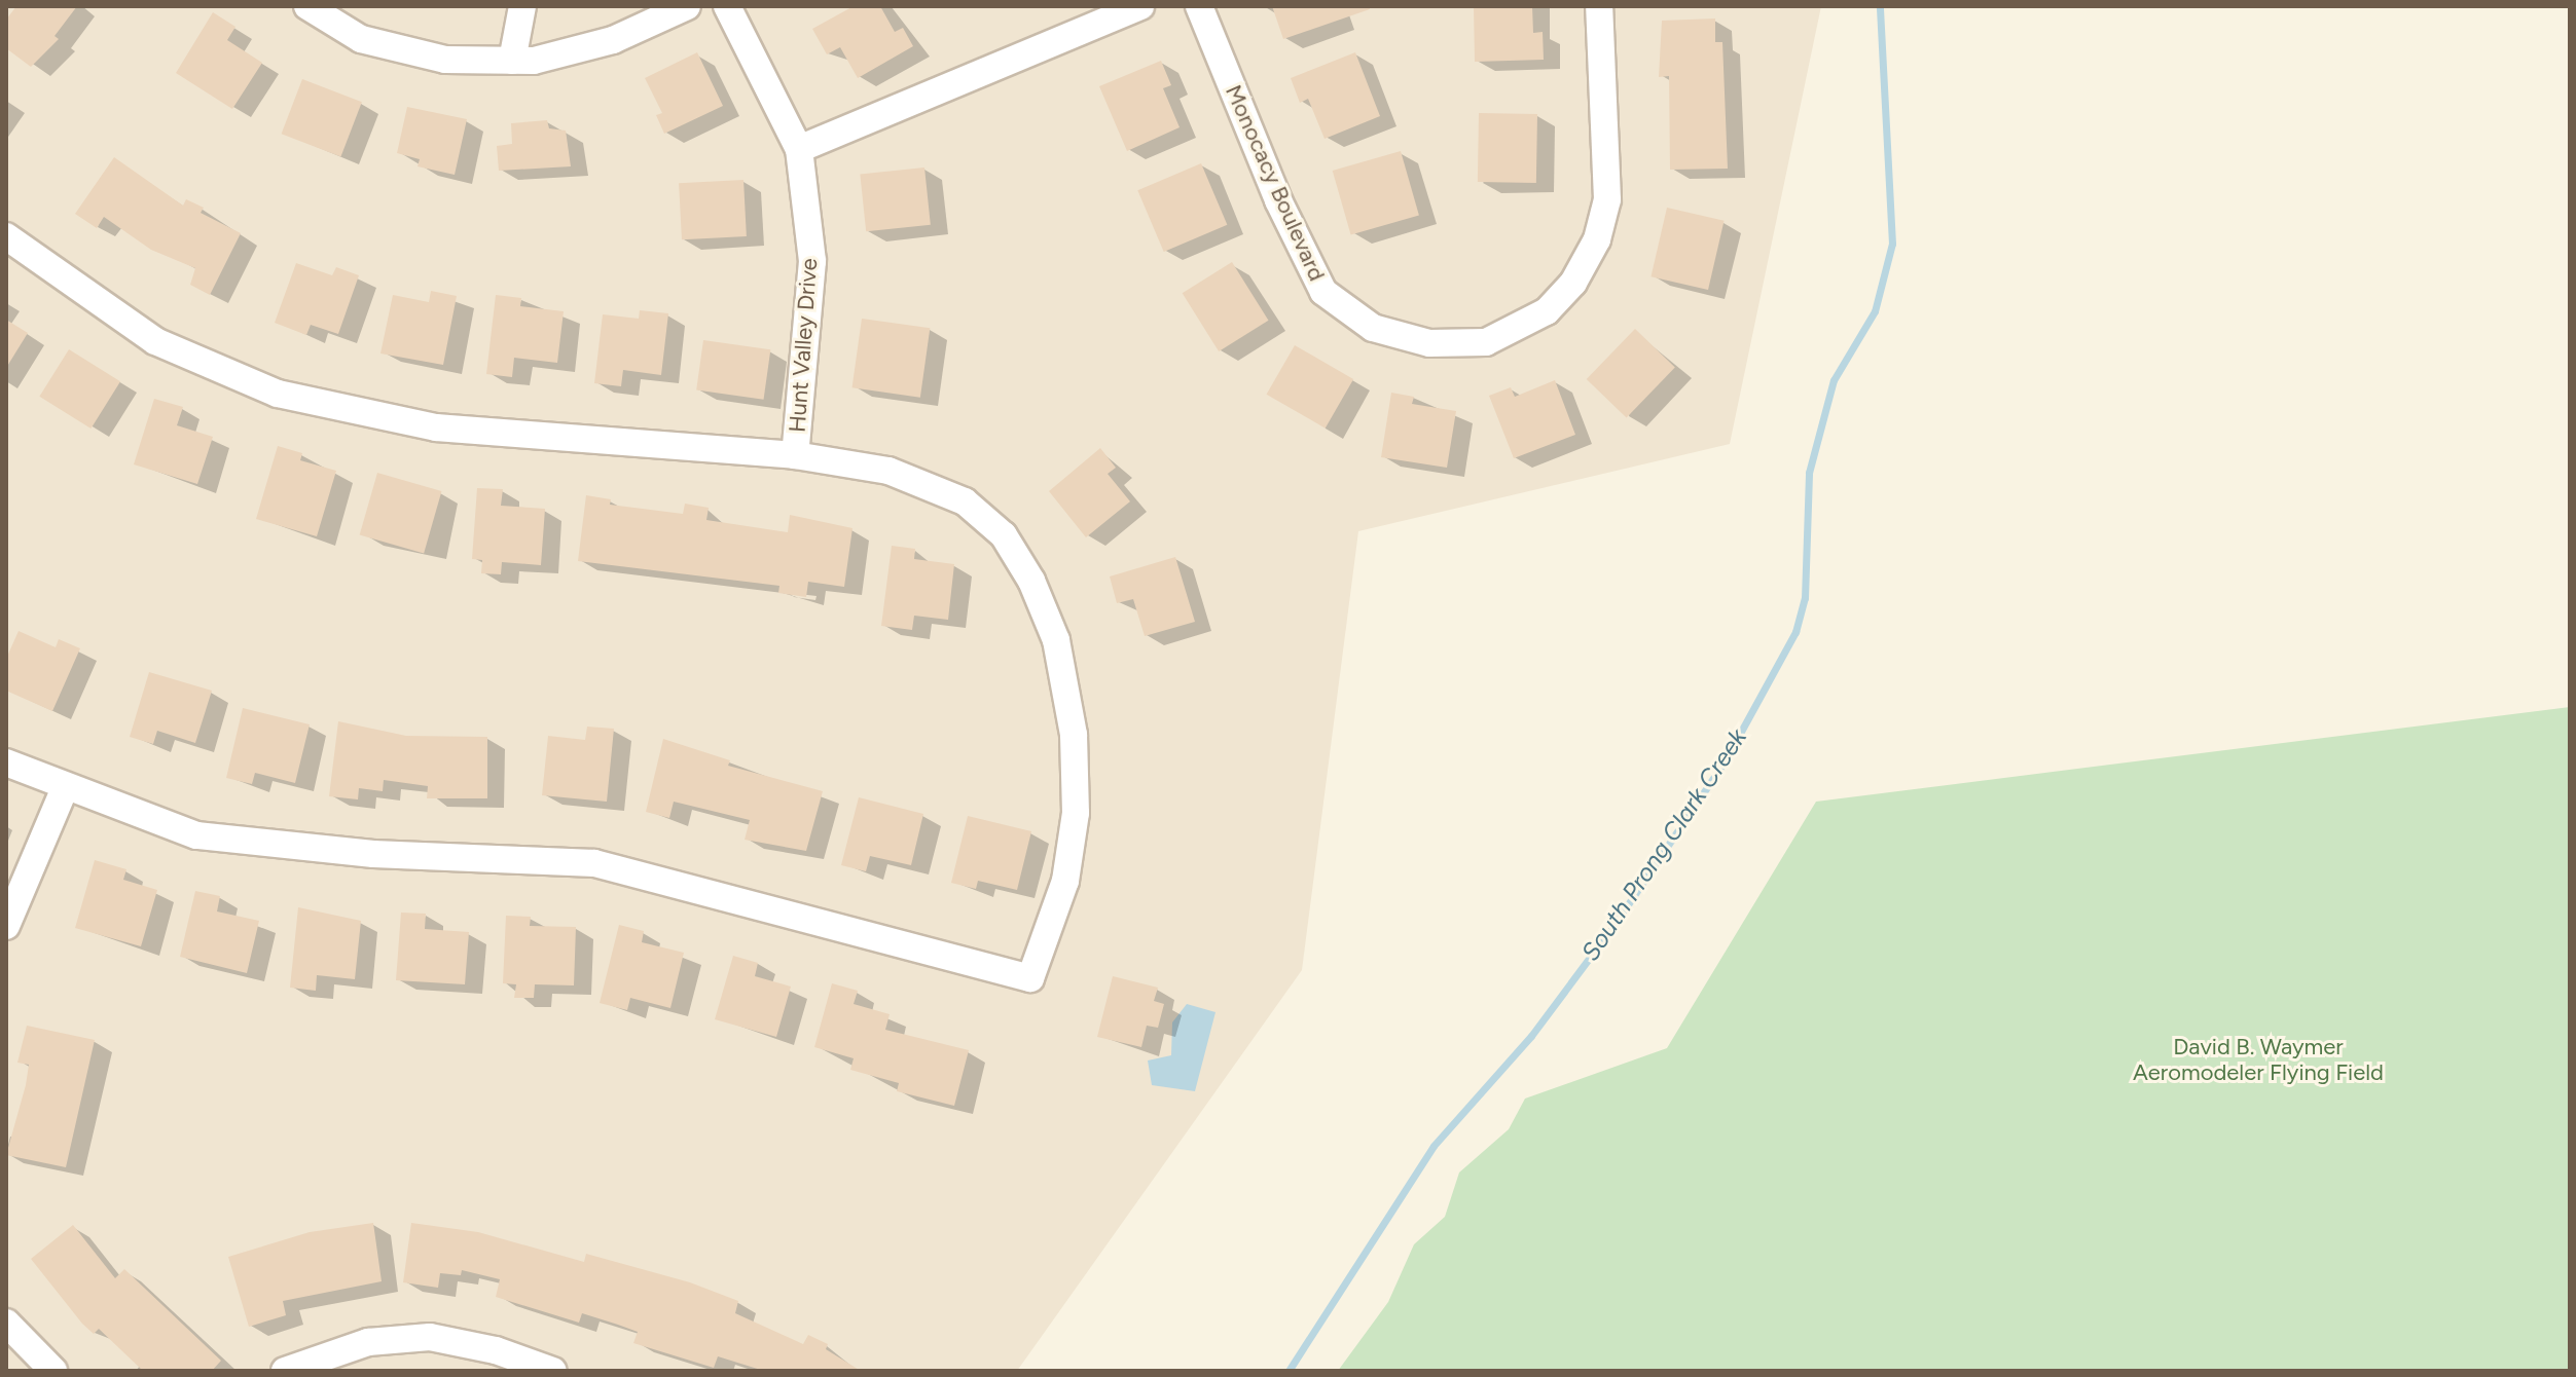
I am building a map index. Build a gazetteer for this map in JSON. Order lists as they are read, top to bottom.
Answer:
{
  "streets": {
    "street": ["Monocacy Boulevard", "Hunt Valley Drive"]
  },
  "water": ["South Prong Clark Creek"],
  "parks": ["David B. Waymer Aeromodeler Flying Field"]
}
